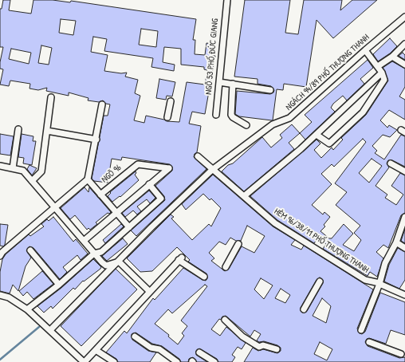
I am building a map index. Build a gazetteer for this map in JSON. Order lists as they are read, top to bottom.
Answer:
{
  "streets": {
    "street": [
      "NGÕ 53 PHỐ ĐỨC GIANG",
      "NGÁCH 94/89 PHỐ THƯỢNG THANH",
      "NGÕ 96",
      "HẺM 96/38/11 PHỐ THƯỢNG THANH"
    ]
  },
  "crossings": [
    ["NGÁCH 94/89 PHỐ THƯỢNG THANH", "HẺM 96/38/11 PHỐ THƯỢNG THANH"]
  ]
}
